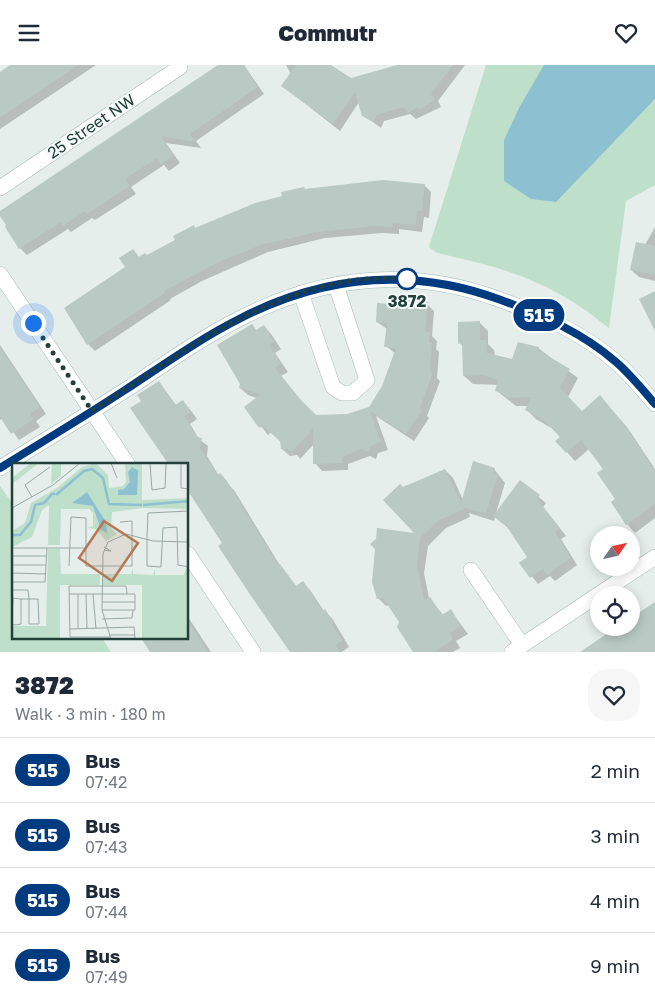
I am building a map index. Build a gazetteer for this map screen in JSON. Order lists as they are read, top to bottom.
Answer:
{
  "streets": {
    "street": ["25 Street NW"]
  },
  "places": ["3872"],
  "lines": ["bus line 515"],
  "north": "top right",
  "page": {
    "header": "Commutr",
    "on_map": "515",
    "heading": ["3872", "Walk · 3 min · 180 m"],
    "list": [
      {
        "mark": "515",
        "name": "Bus",
        "note": "07:42",
        "value": "2 min"
      },
      {
        "mark": "515",
        "name": "Bus",
        "note": "07:43",
        "value": "3 min"
      },
      {
        "mark": "515",
        "name": "Bus",
        "note": "07:44",
        "value": "4 min"
      },
      {
        "mark": "515",
        "name": "Bus",
        "note": "07:49",
        "value": "9 min"
      }
    ]
  }
}
